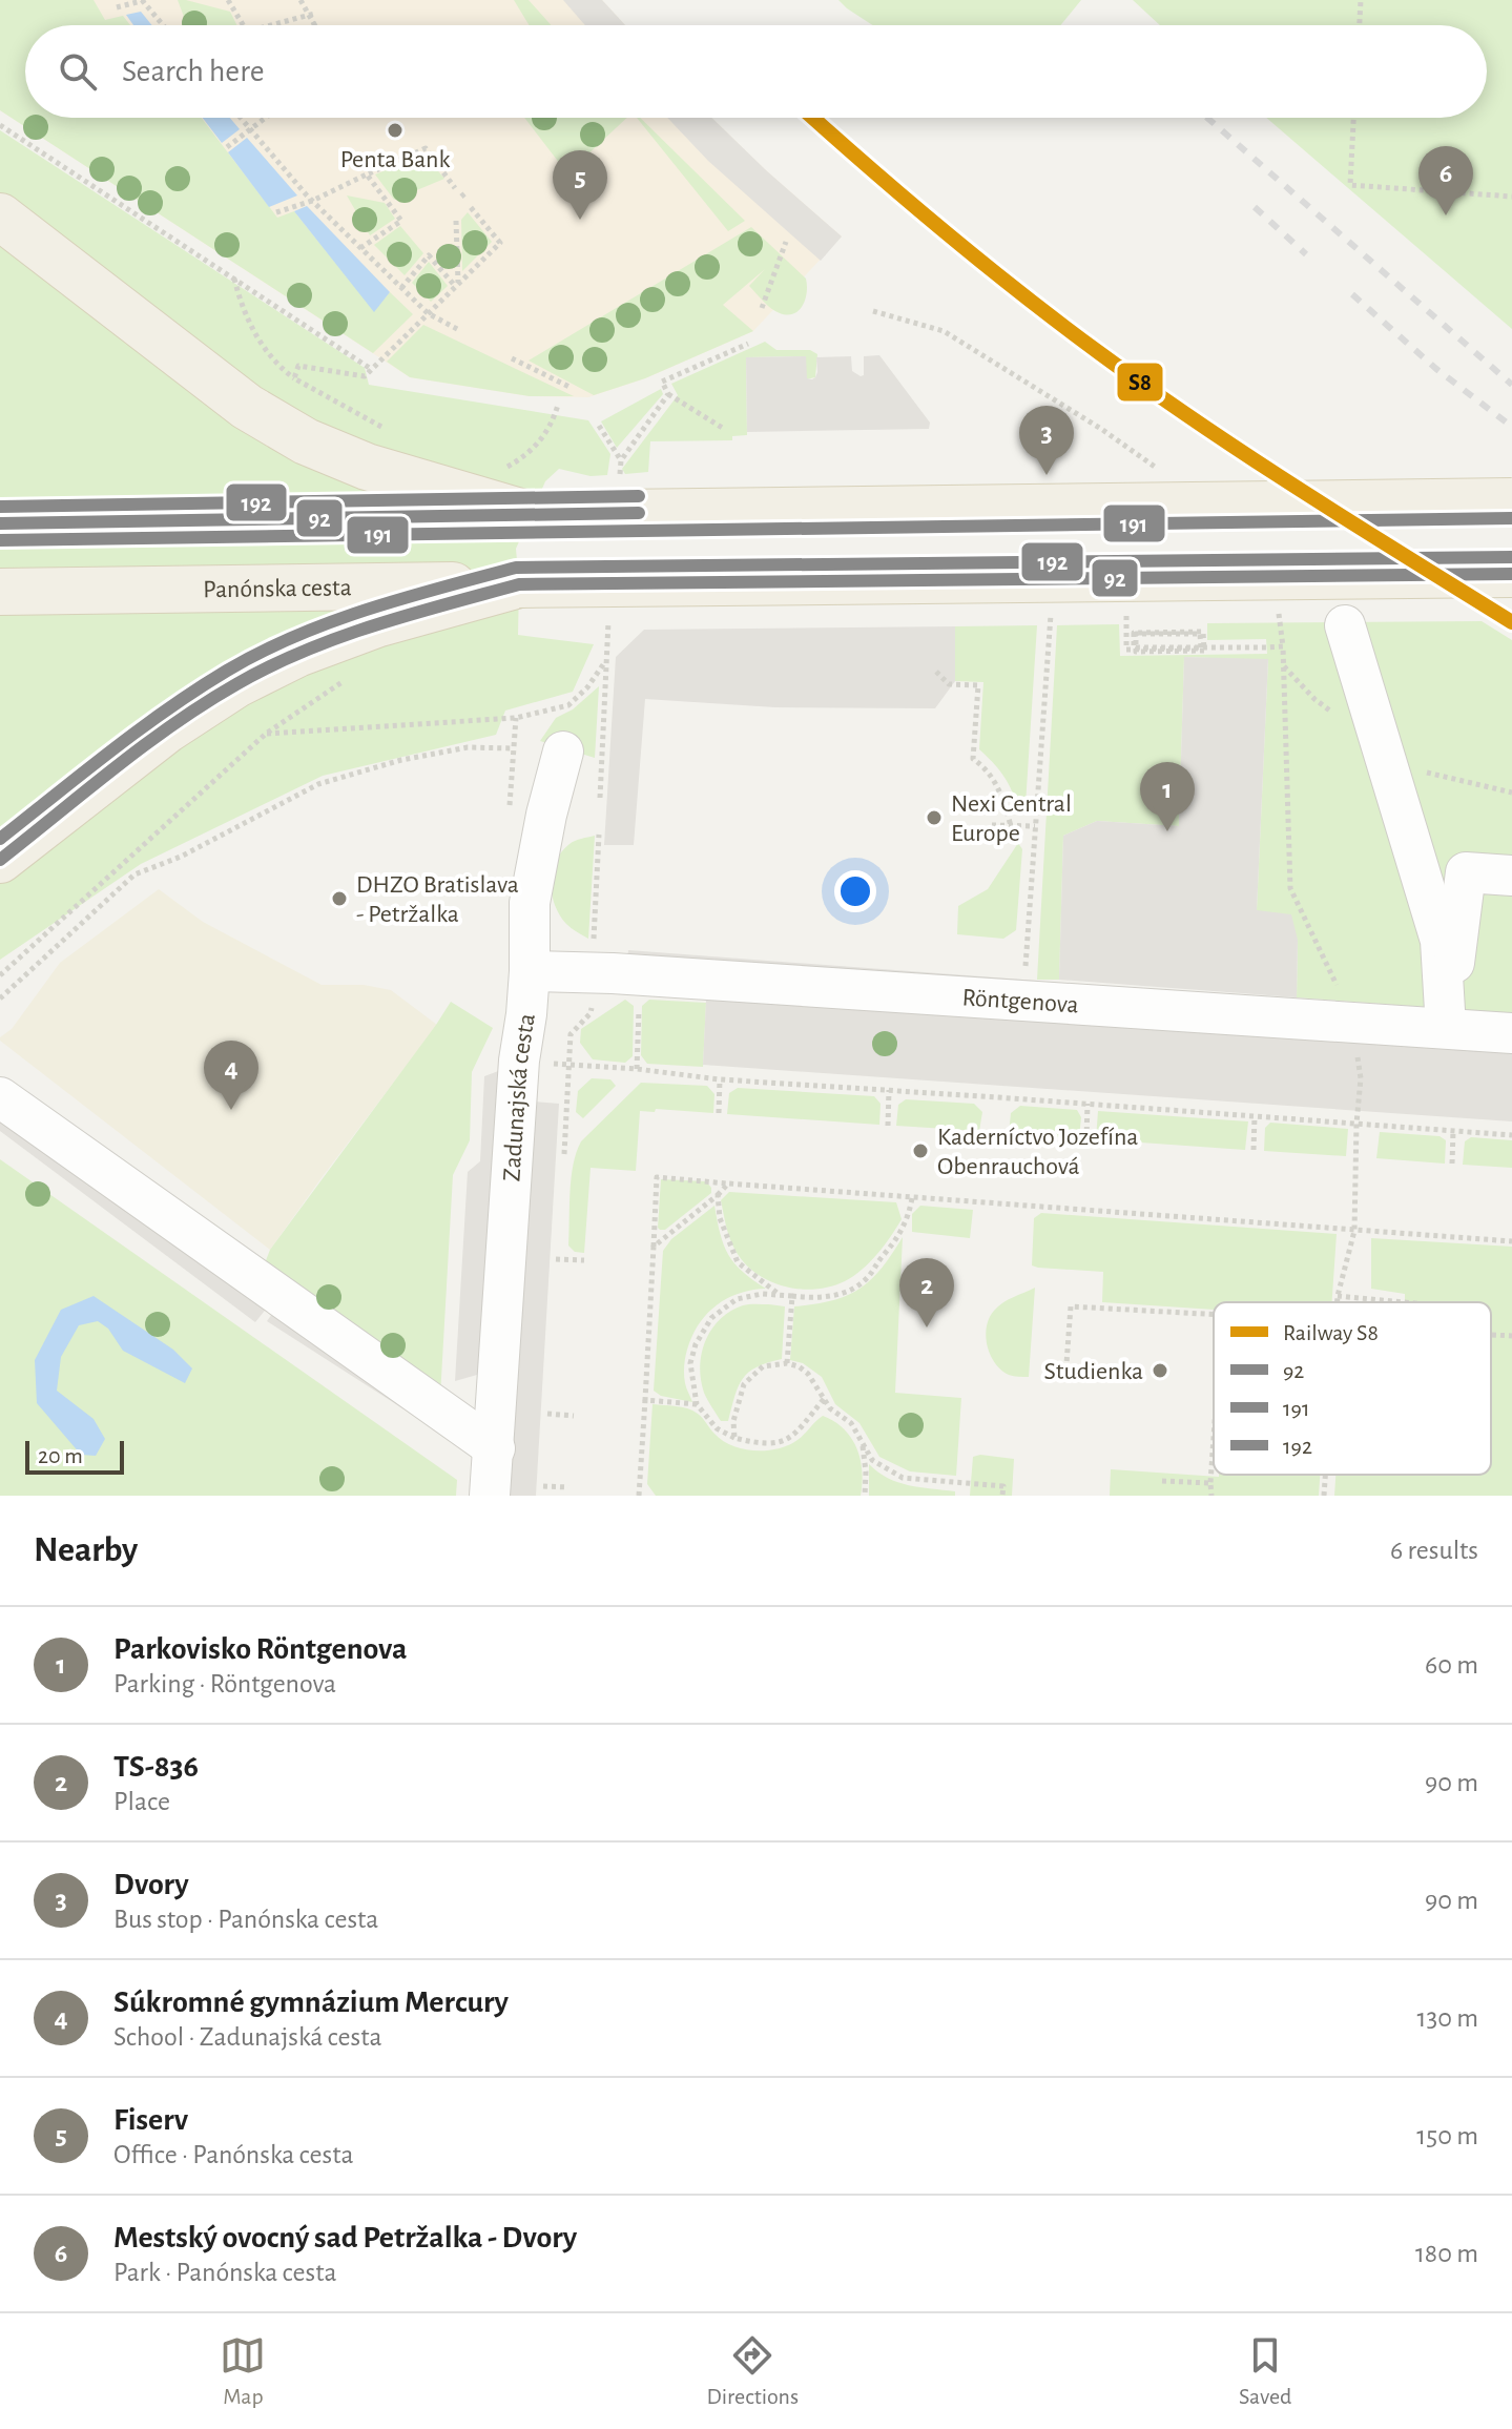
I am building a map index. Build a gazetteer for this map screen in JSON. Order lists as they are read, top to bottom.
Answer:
{
  "streets": {
    "main road": ["Panónska cesta"],
    "street": ["Röntgenova", "Zadunajská cesta"]
  },
  "crossings": [
    ["Röntgenova", "Zadunajská cesta"]
  ],
  "places": [
    "Penta Bank",
    "Nexi Central Europe",
    "DHZO Bratislava - Petržalka",
    "Kaderníctvo Jozefína Obenrauchová",
    "Studienka"
  ],
  "lines": [
    "rail line S8",
    "transit line 192",
    "transit line 92",
    "transit line 191"
  ],
  "legend": [
    "Railway S8",
    "92",
    "191",
    "192"
  ],
  "scale_bar": "20 m",
  "page": {
    "search": "Search here",
    "pins": [
      "6",
      "5",
      "3",
      "1",
      "4",
      "2"
    ],
    "scale": "20 m",
    "heading": ["Nearby", "6 results"],
    "list": [
      {
        "mark": "1",
        "name": "Parkovisko Röntgenova",
        "note": "Parking · Röntgenova",
        "value": "60 m"
      },
      {
        "mark": "2",
        "name": "TS-836",
        "note": "Place",
        "value": "90 m"
      },
      {
        "mark": "3",
        "name": "Dvory",
        "note": "Bus stop · Panónska cesta",
        "value": "90 m"
      },
      {
        "mark": "4",
        "name": "Súkromné gymnázium Mercury",
        "note": "School · Zadunajská cesta",
        "value": "130 m"
      },
      {
        "mark": "5",
        "name": "Fiserv",
        "note": "Office · Panónska cesta",
        "value": "150 m"
      },
      {
        "mark": "6",
        "name": "Mestský ovocný sad Petržalka - Dvory",
        "note": "Park · Panónska cesta",
        "value": "180 m"
      }
    ],
    "nav": ["Map", "Directions", "Saved"]
  }
}
